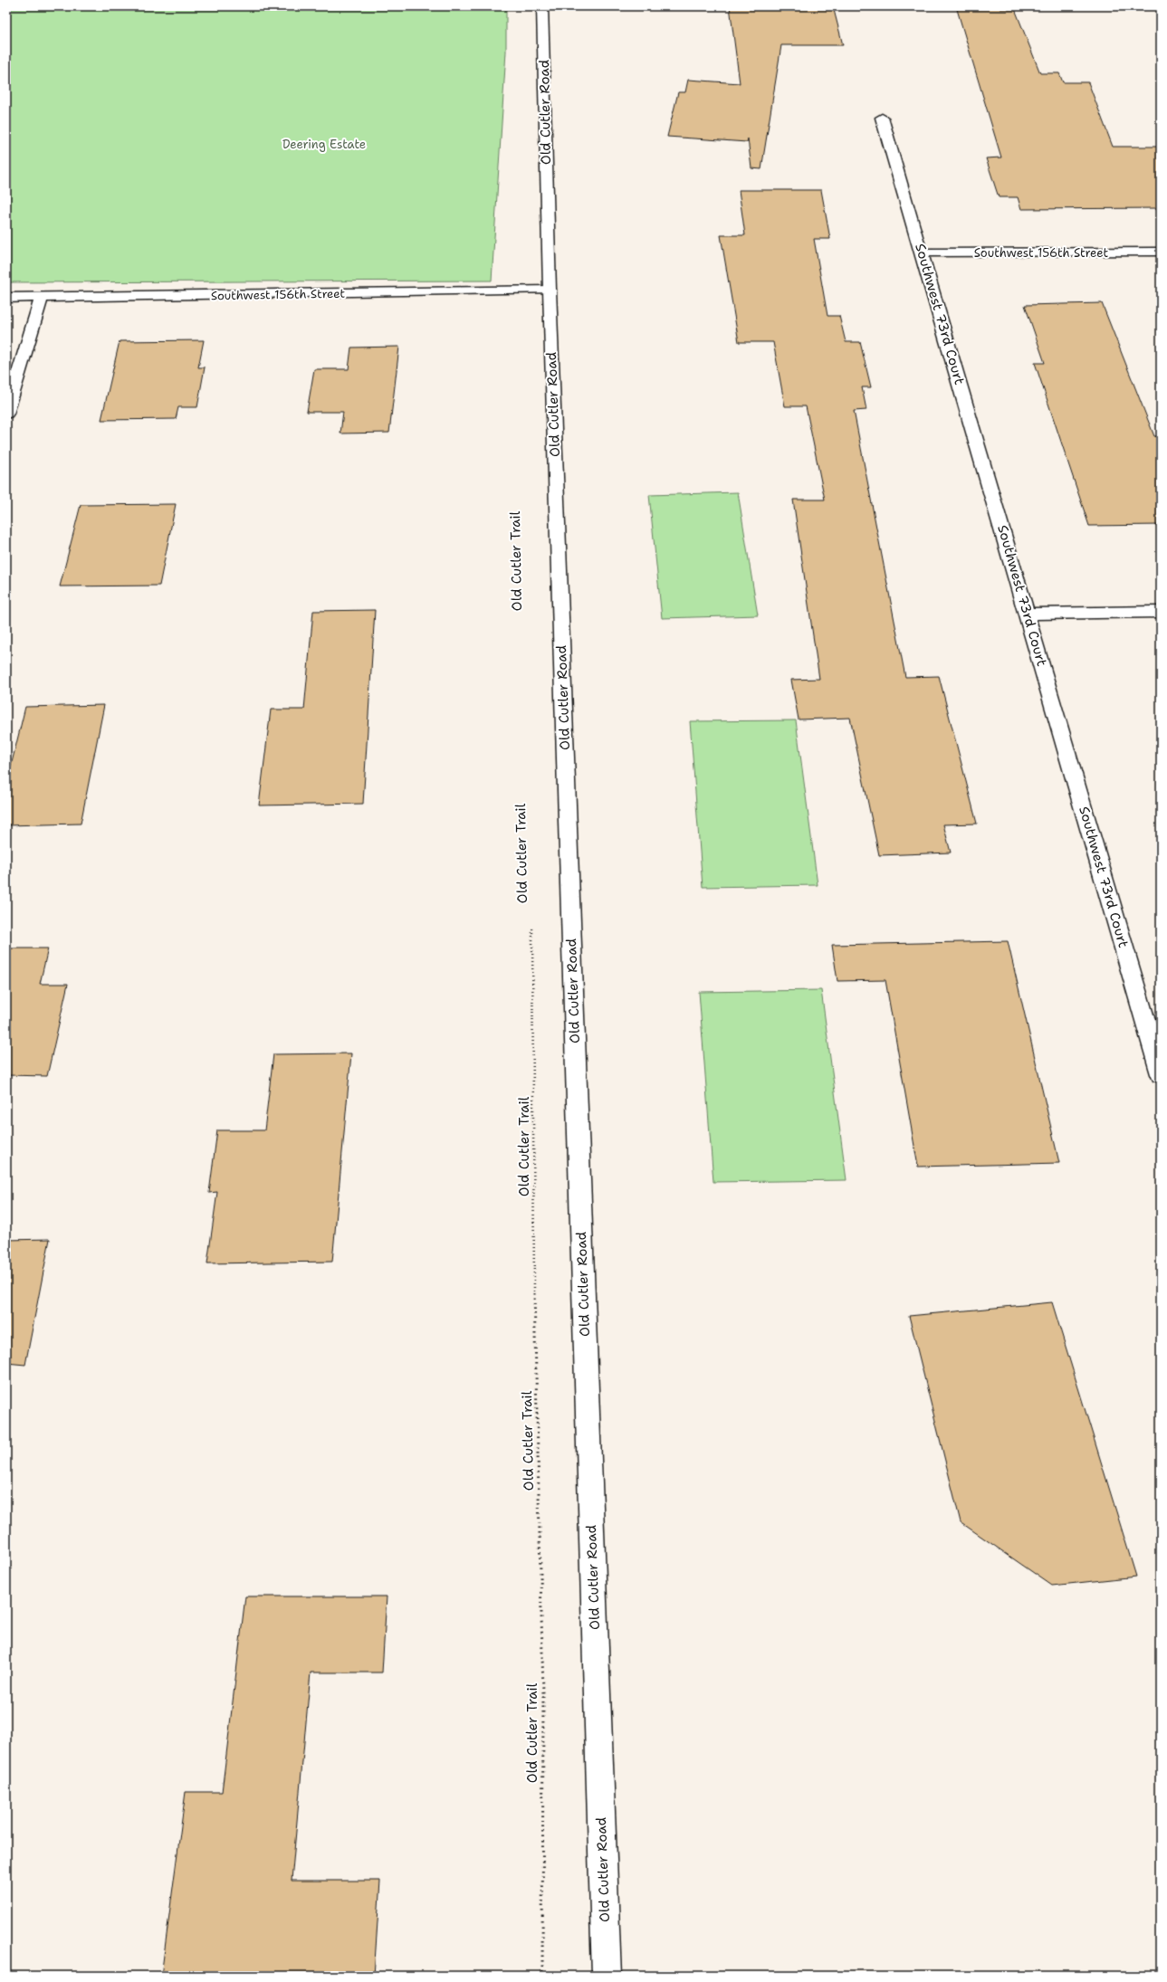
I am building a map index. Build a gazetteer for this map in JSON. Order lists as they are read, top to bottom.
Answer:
{
  "streets": {
    "street": ["Old Cutler Road", "Southwest 156th Street", "Southwest 73rd Court"],
    "path": ["Old Cutler Trail"]
  },
  "crossings": [
    ["Old Cutler Road", "Southwest 156th Street"],
    ["Southwest 156th Street", "Southwest 73rd Court"]
  ],
  "parks": ["Deering Estate"]
}
